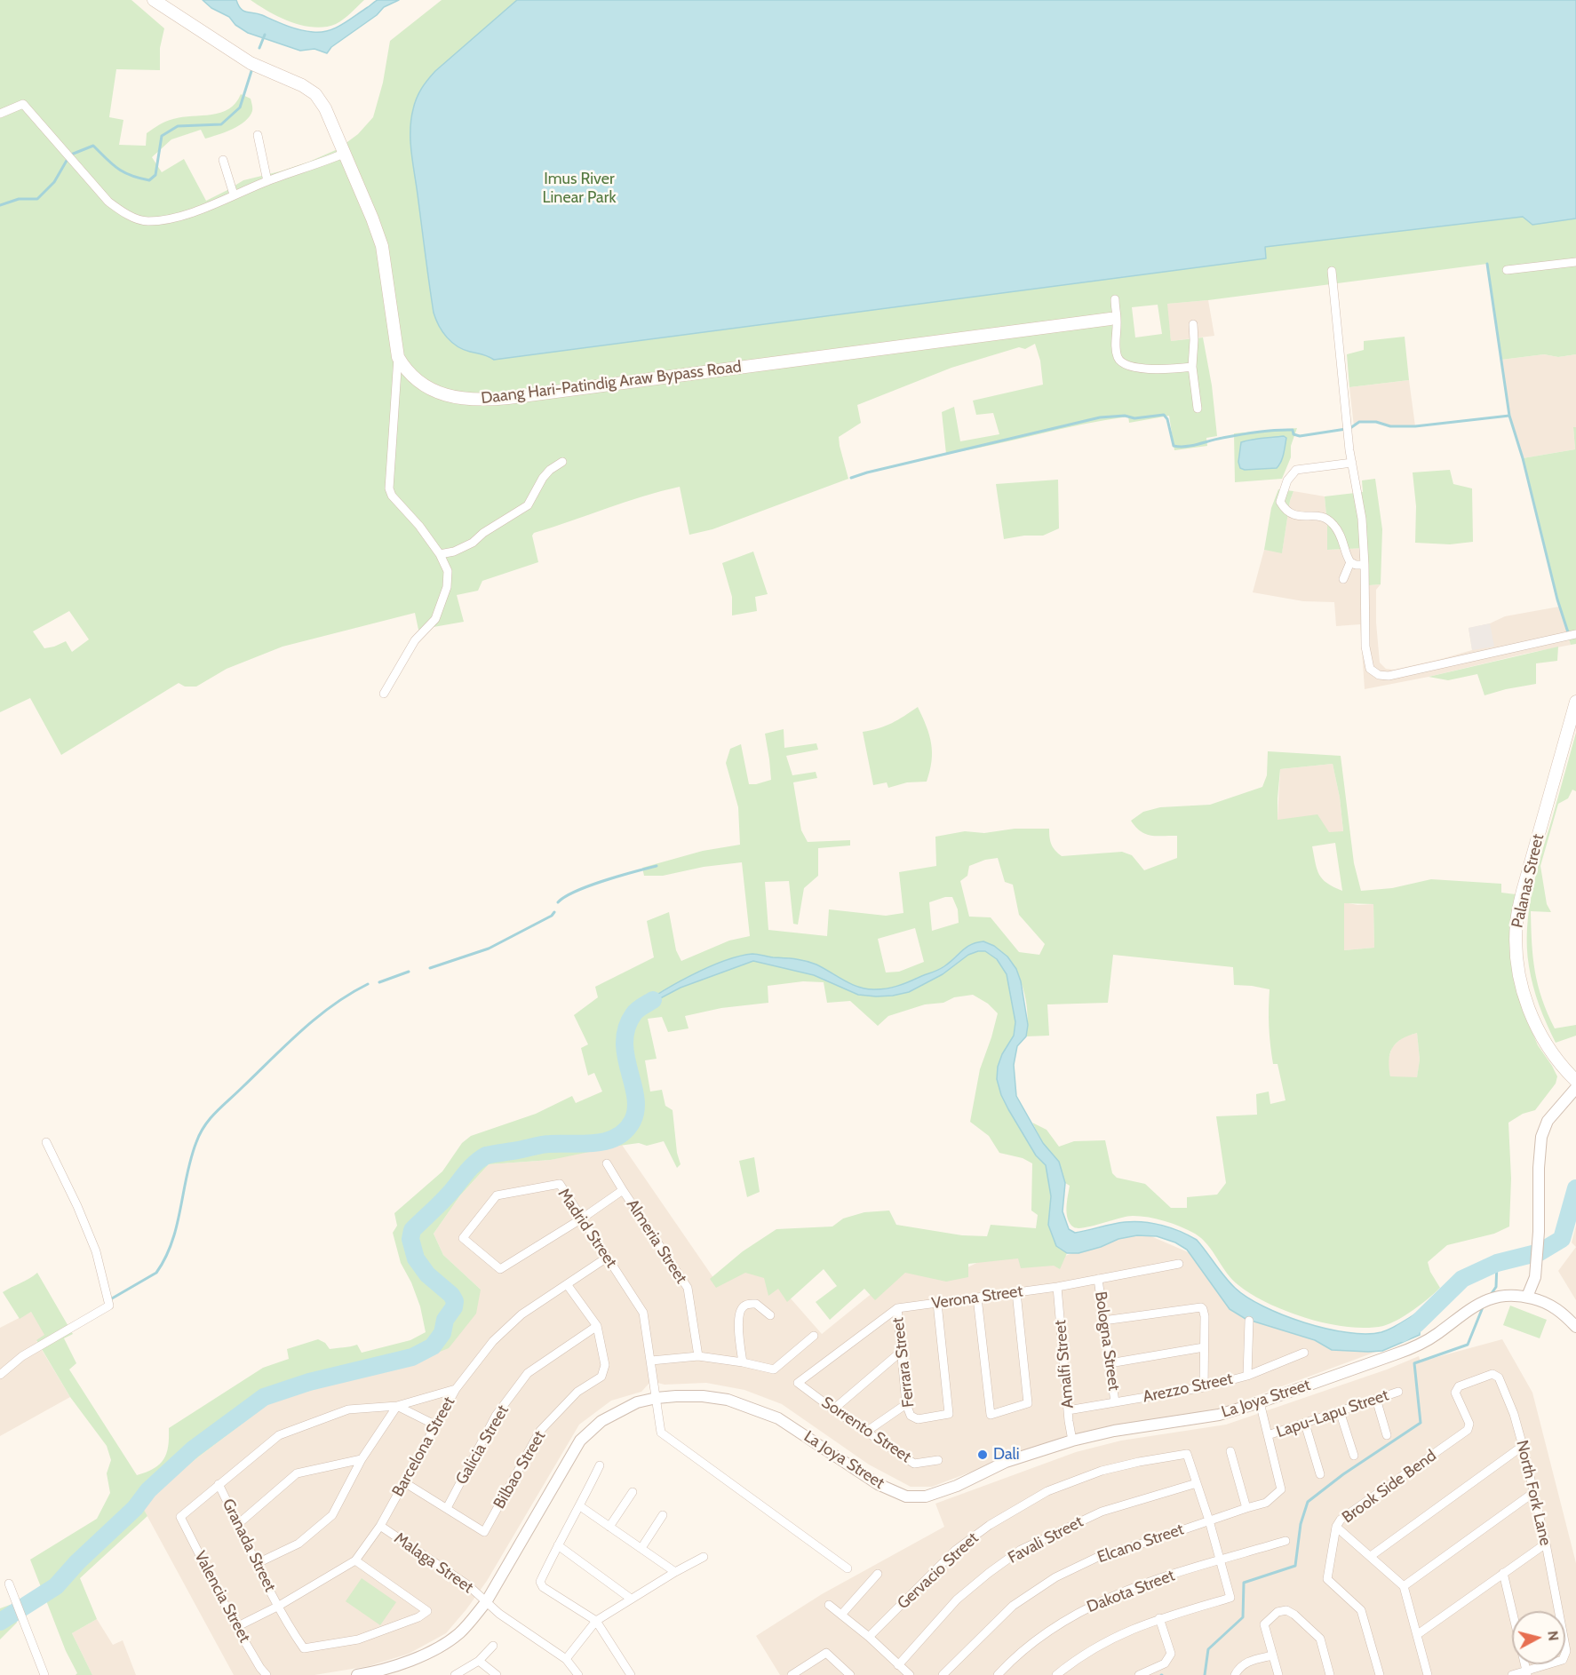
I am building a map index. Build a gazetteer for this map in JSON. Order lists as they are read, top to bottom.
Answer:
{
  "streets": {
    "main road": ["Daang Hari-Patindig Araw Bypass Road", "Palanas Street"],
    "street": [
      "Madrid Street",
      "Almeria Street",
      "Verona Street",
      "Bologna Street",
      "Ferrara Street",
      "Amalfi Street",
      "Arezzo Street",
      "La Joya Street",
      "Lapu-Lapu Street",
      "Sorrento Street",
      "Galicia Street",
      "Barcelona Street",
      "Bilbao Street",
      "Brook Side Bend",
      "North Fork Lane",
      "Favali Street",
      "Elcano Street",
      "Granada Street",
      "Malaga Street",
      "Gervacio Street",
      "Dakota Street",
      "Valencia Street"
    ]
  },
  "crossings": [
    ["Madrid Street", "La Joya Street"],
    ["Madrid Street", "Barcelona Street"],
    ["Verona Street", "Bologna Street"],
    ["Verona Street", "Ferrara Street"],
    ["Verona Street", "Amalfi Street"],
    ["Verona Street", "Sorrento Street"],
    ["Bologna Street", "Arezzo Street"],
    ["Amalfi Street", "Arezzo Street"],
    ["Amalfi Street", "La Joya Street"],
    ["La Joya Street", "Elcano Street"],
    ["La Joya Street", "Malaga Street"],
    ["Lapu-Lapu Street", "Elcano Street"],
    ["Galicia Street", "Bilbao Street"],
    ["Barcelona Street", "Bilbao Street"],
    ["Barcelona Street", "Granada Street"],
    ["Barcelona Street", "Malaga Street"],
    ["Barcelona Street", "Valencia Street"],
    ["Brook Side Bend", "North Fork Lane"],
    ["Favali Street", "Gervacio Street"],
    ["Elcano Street", "Gervacio Street"],
    ["Granada Street", "Valencia Street"],
    ["Gervacio Street", "Dakota Street"]
  ],
  "parks": ["Imus River Linear Park"],
  "places": ["Dali"],
  "north": "right"
}
